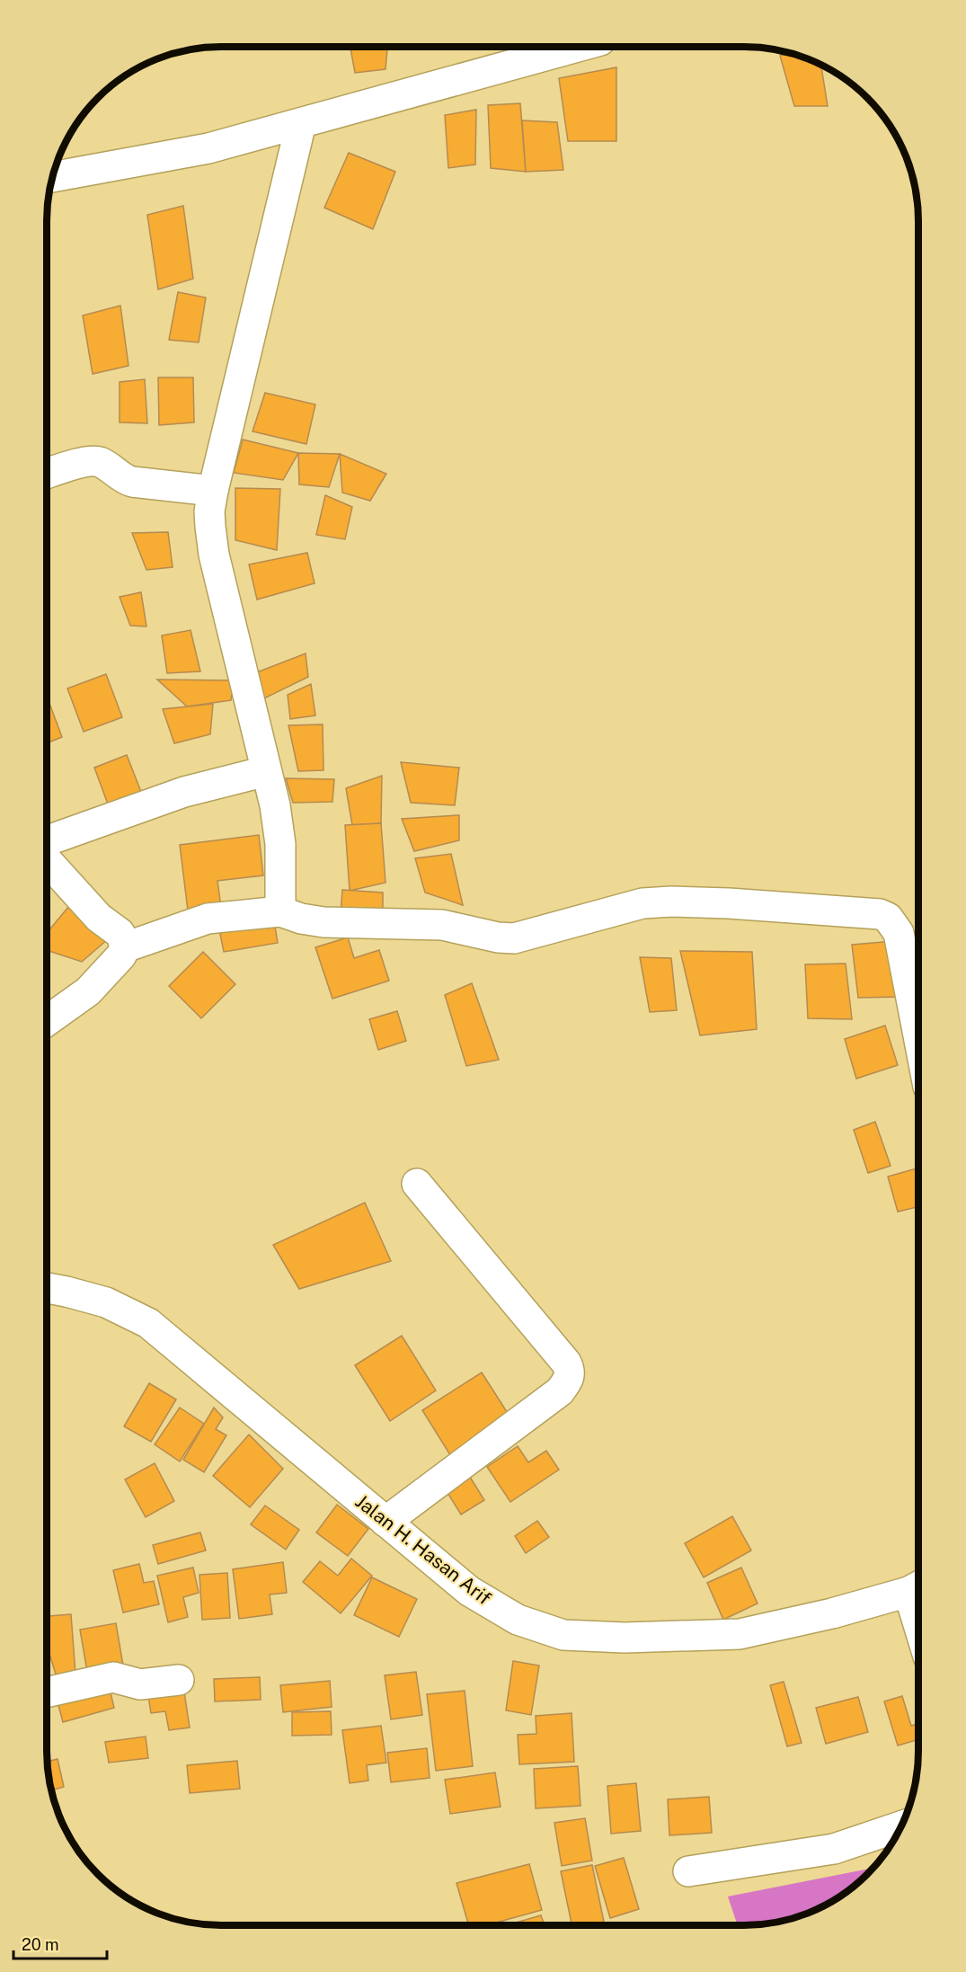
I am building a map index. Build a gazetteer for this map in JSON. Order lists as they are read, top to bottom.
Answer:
{
  "streets": {
    "street": ["Jalan H. Hasan Arif"]
  },
  "scale_bar": "20 m"
}
